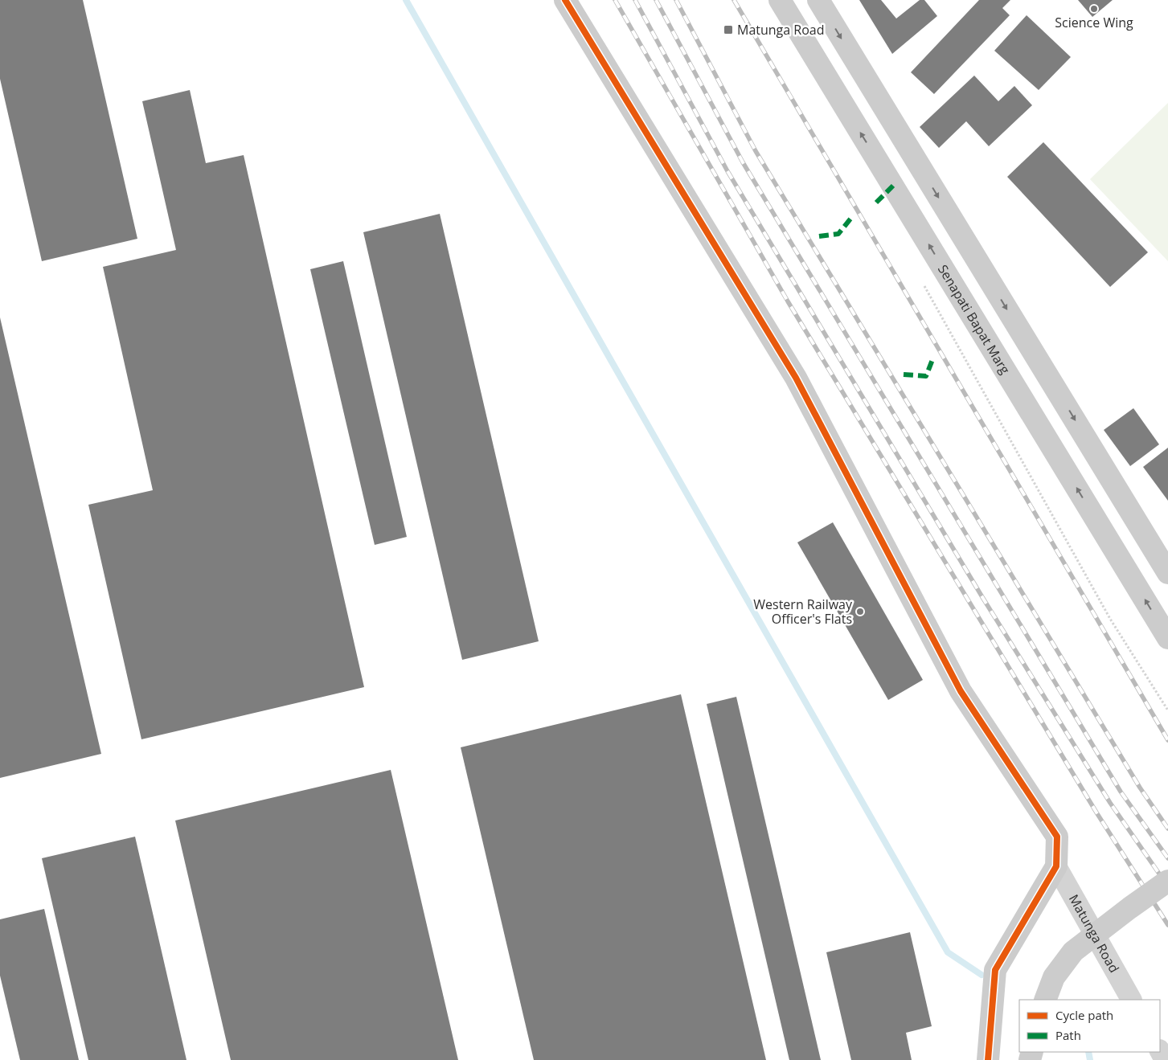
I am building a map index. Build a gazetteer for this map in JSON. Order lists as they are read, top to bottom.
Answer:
{
  "streets": {
    "main road": ["Senapati Bapat Marg"],
    "street": ["Matunga Road"]
  },
  "places": {
    "other": ["Science Wing", "Western Railway Officer's Flats"],
    "transit": ["Matunga Road"]
  },
  "legend": ["Cycle path", "Path"]
}
